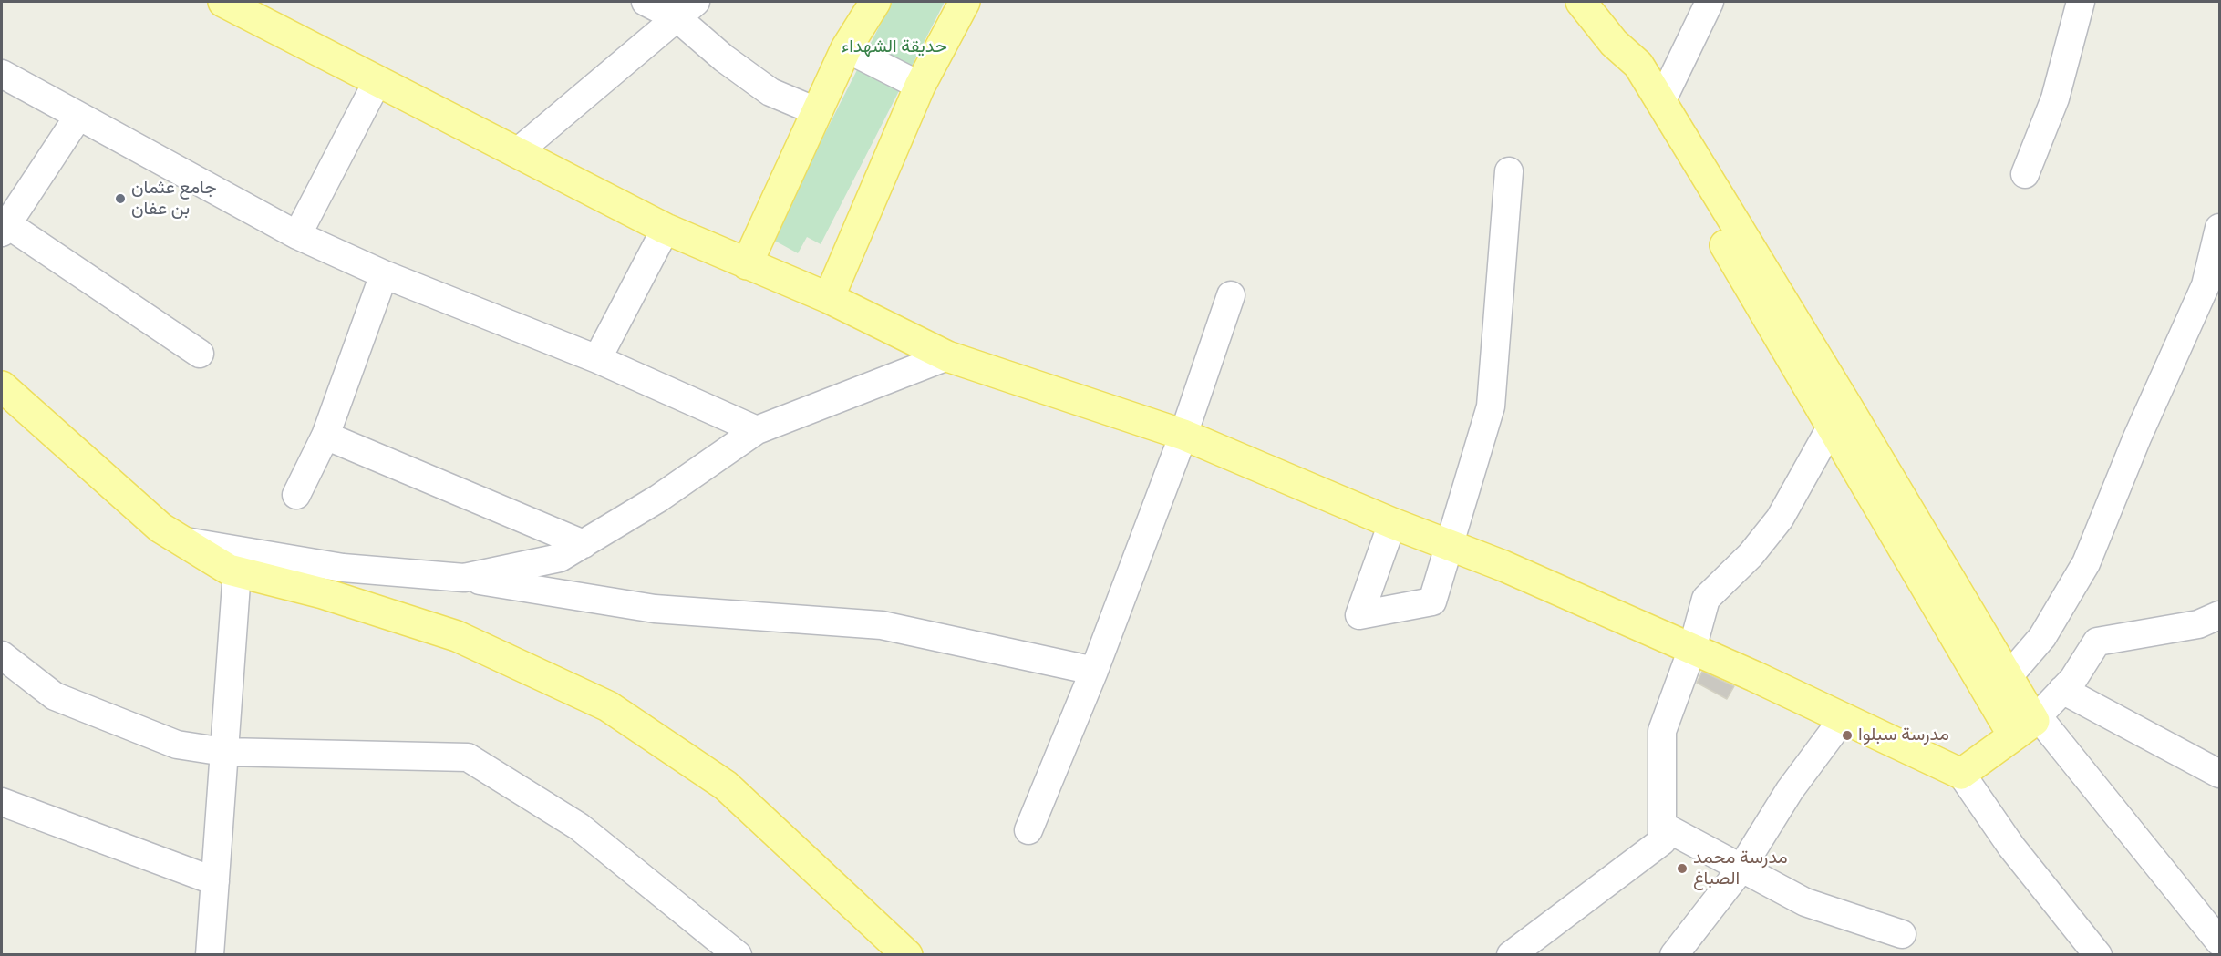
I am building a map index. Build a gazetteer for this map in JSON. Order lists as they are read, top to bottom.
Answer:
{
  "parks": ["حديقة الشهداء"],
  "places": ["جامع عثمان بن عفان", "مدرسة سبلوا", "مدرسة محمد الصباغ"]
}
